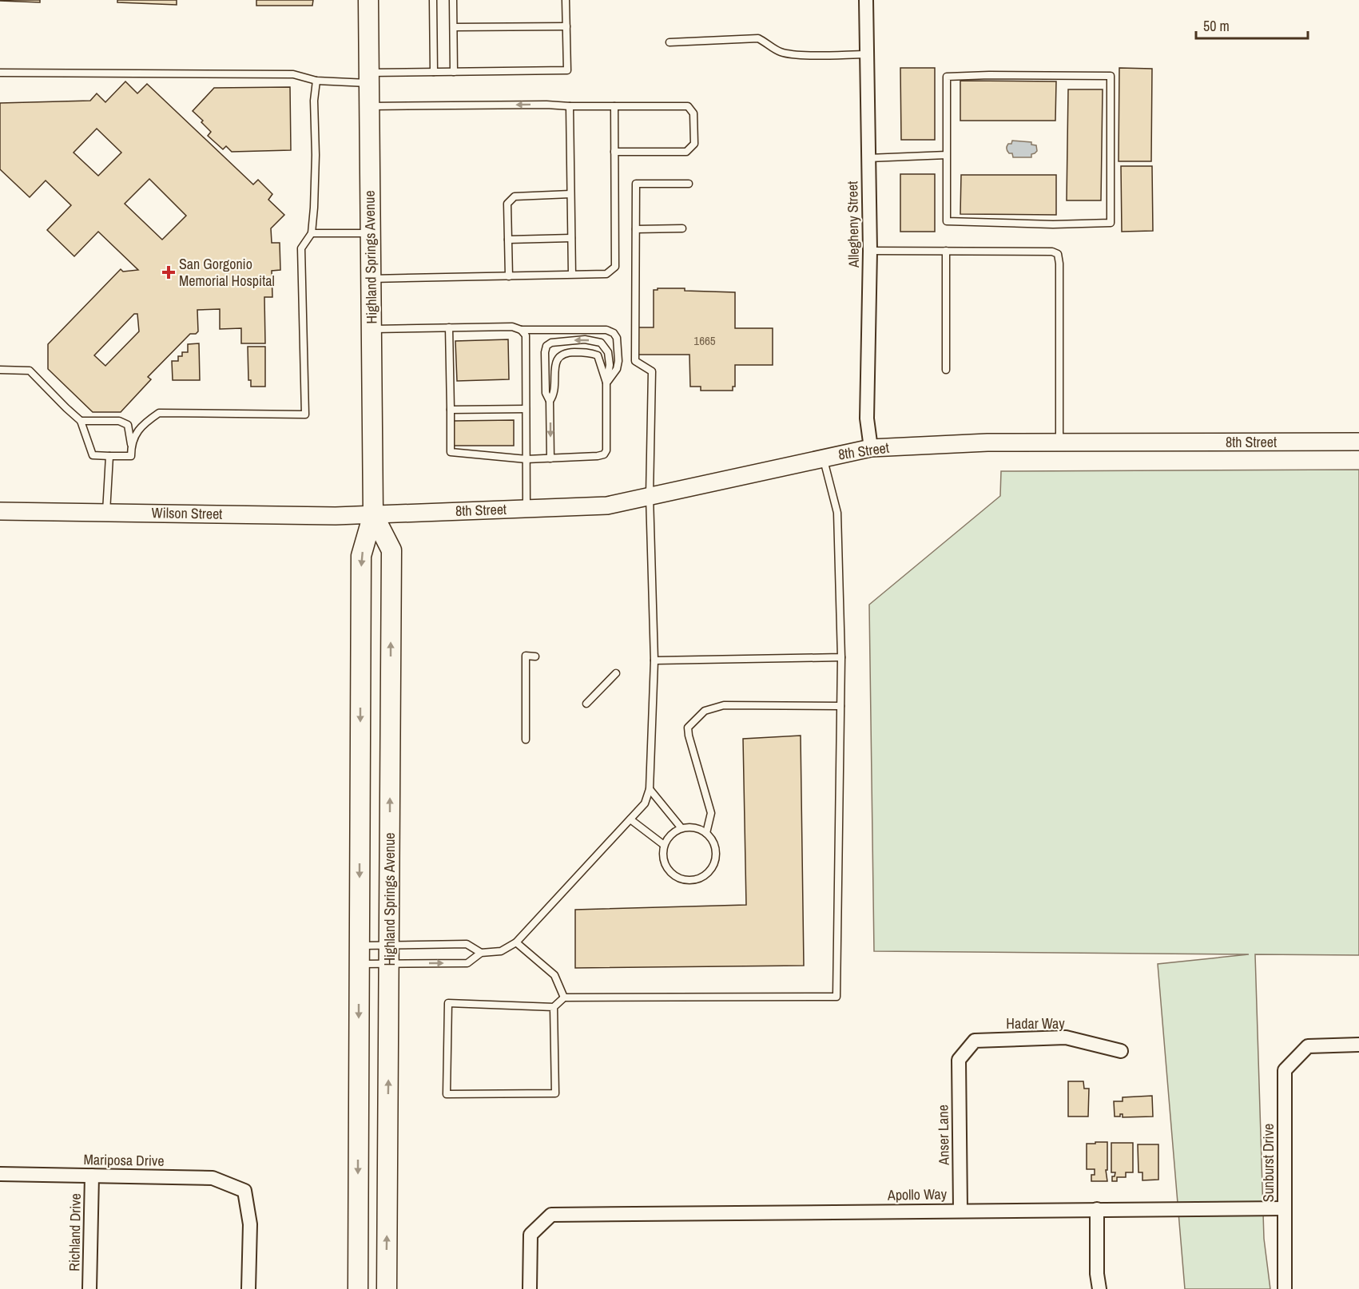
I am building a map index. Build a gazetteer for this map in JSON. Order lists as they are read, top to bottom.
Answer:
{
  "streets": {
    "main road": ["Highland Springs Avenue"],
    "street": [
      "Allegheny Street",
      "8th Street",
      "Wilson Street",
      "Hadar Way",
      "Anser Lane",
      "Mariposa Drive",
      "Sunburst Drive",
      "Apollo Way",
      "Richland Drive"
    ]
  },
  "crossings": [
    ["Allegheny Street", "8th Street"],
    ["Highland Springs Avenue", "8th Street"],
    ["Highland Springs Avenue", "Wilson Street"],
    ["8th Street", "Wilson Street"],
    ["Hadar Way", "Anser Lane"],
    ["Anser Lane", "Apollo Way"],
    ["Mariposa Drive", "Richland Drive"],
    ["Sunburst Drive", "Apollo Way"]
  ],
  "places": {
    "health": ["San Gorgonio Memorial Hospital"]
  },
  "house_numbers": ["1665"],
  "scale_bar": "50 m"
}
